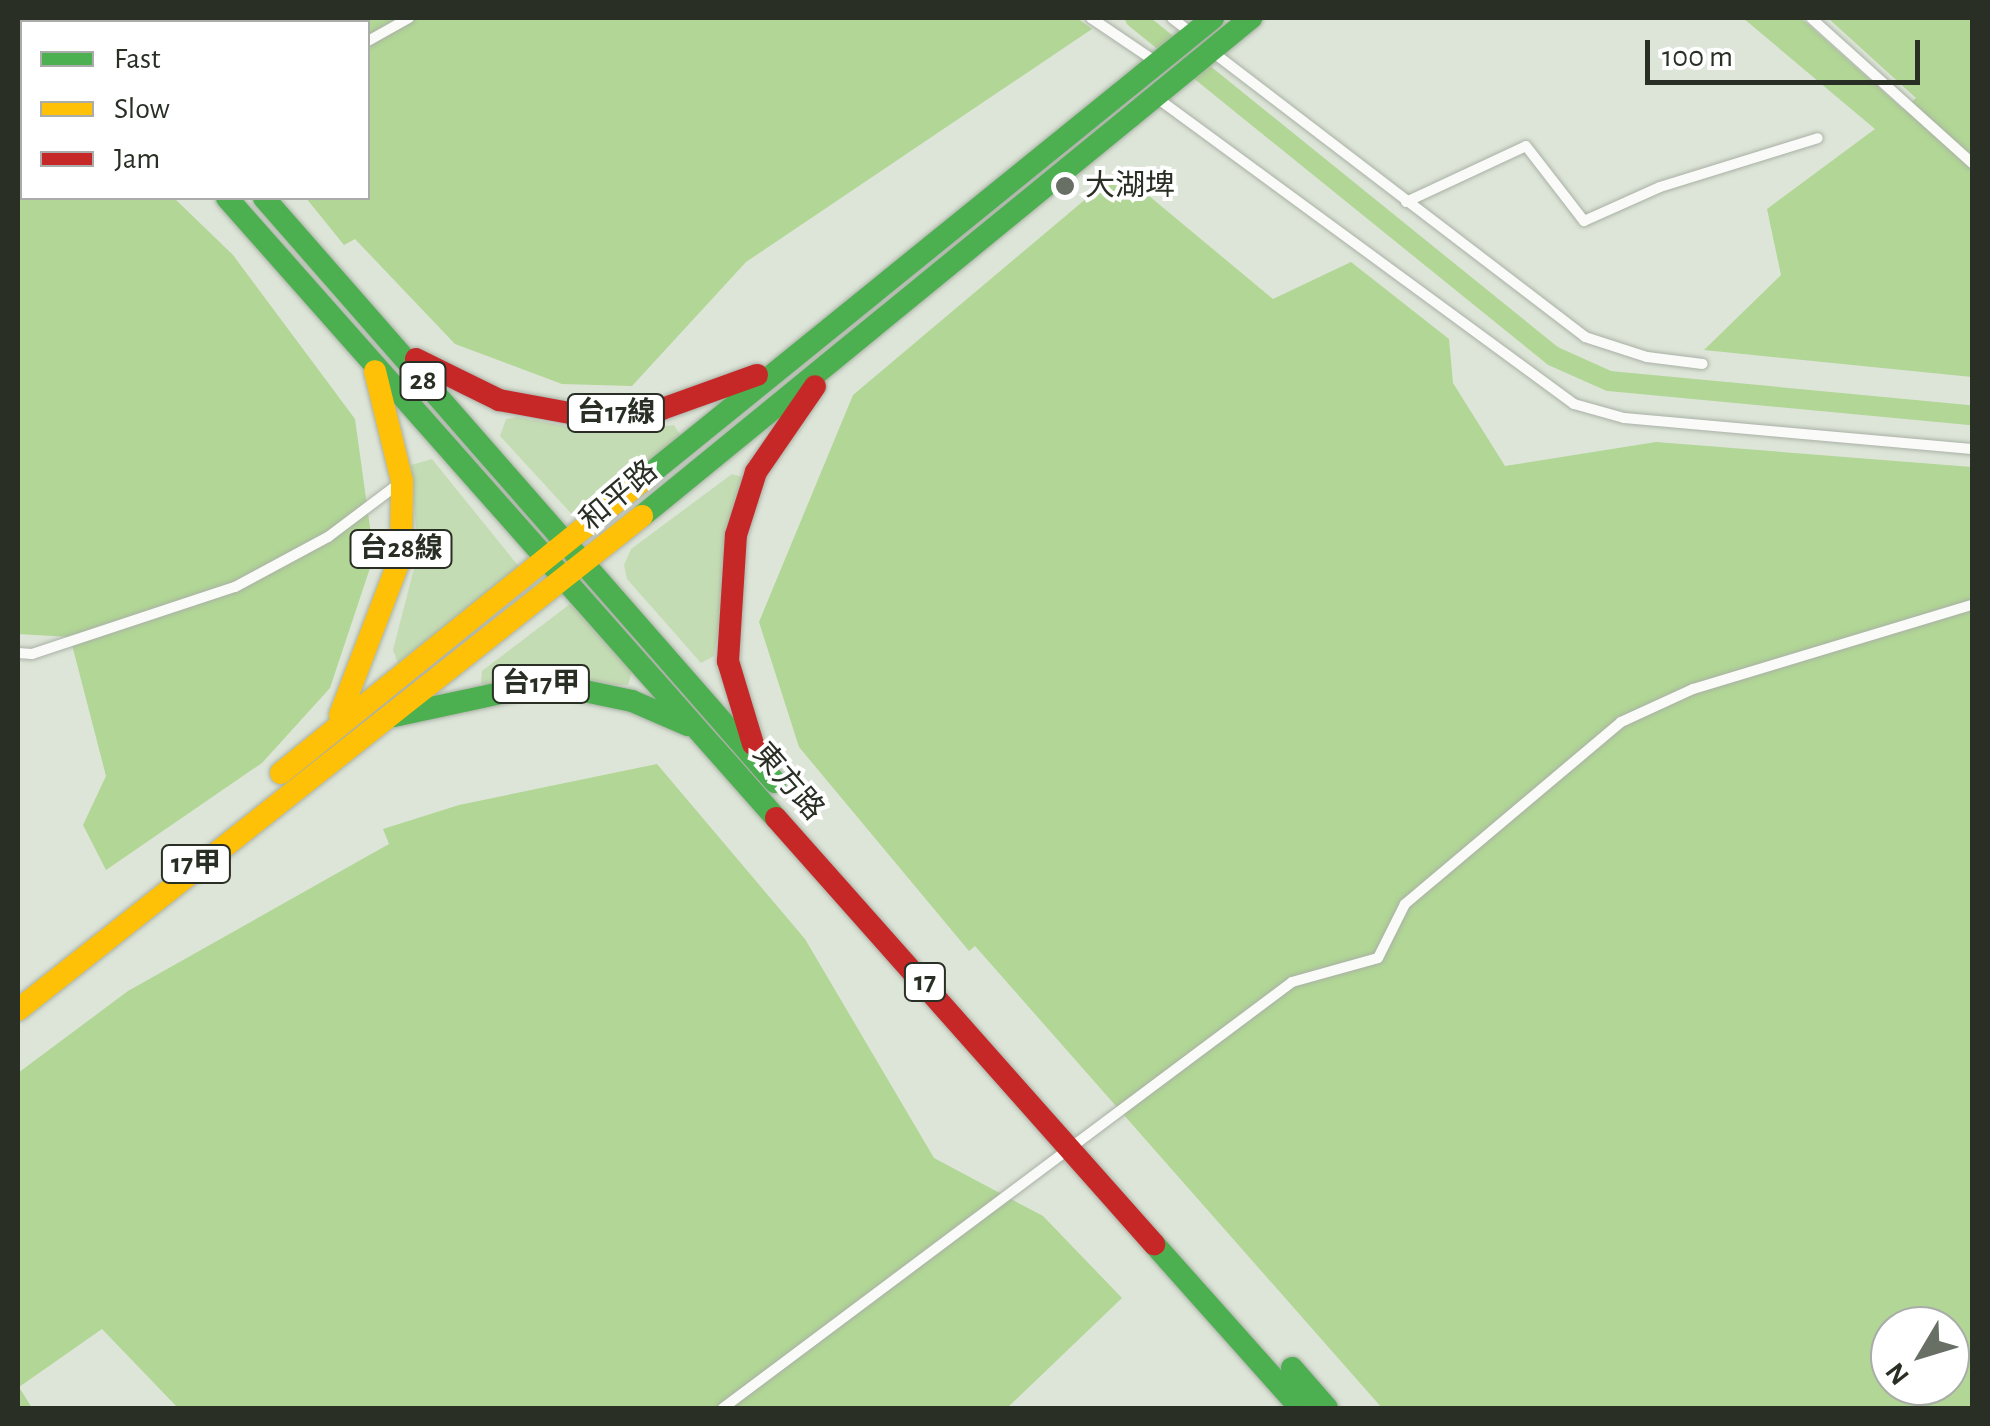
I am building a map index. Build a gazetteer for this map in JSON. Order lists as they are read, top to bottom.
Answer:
{
  "streets": {
    "main road": [
      "28",
      "台17線",
      "和平路",
      "台28線",
      "台17甲",
      "東方路",
      "17甲",
      "17"
    ]
  },
  "crossings": [
    ["台17線", "和平路"],
    ["台17線", "東方路"],
    ["和平路", "台28線"],
    ["和平路", "台17甲"],
    ["和平路", "東方路"],
    ["台28線", "東方路"],
    ["台17甲", "東方路"]
  ],
  "places": ["大湖埤"],
  "legend": ["Fast", "Slow", "Jam"],
  "scale_bar": "100 m",
  "north": "bottom left"
}
